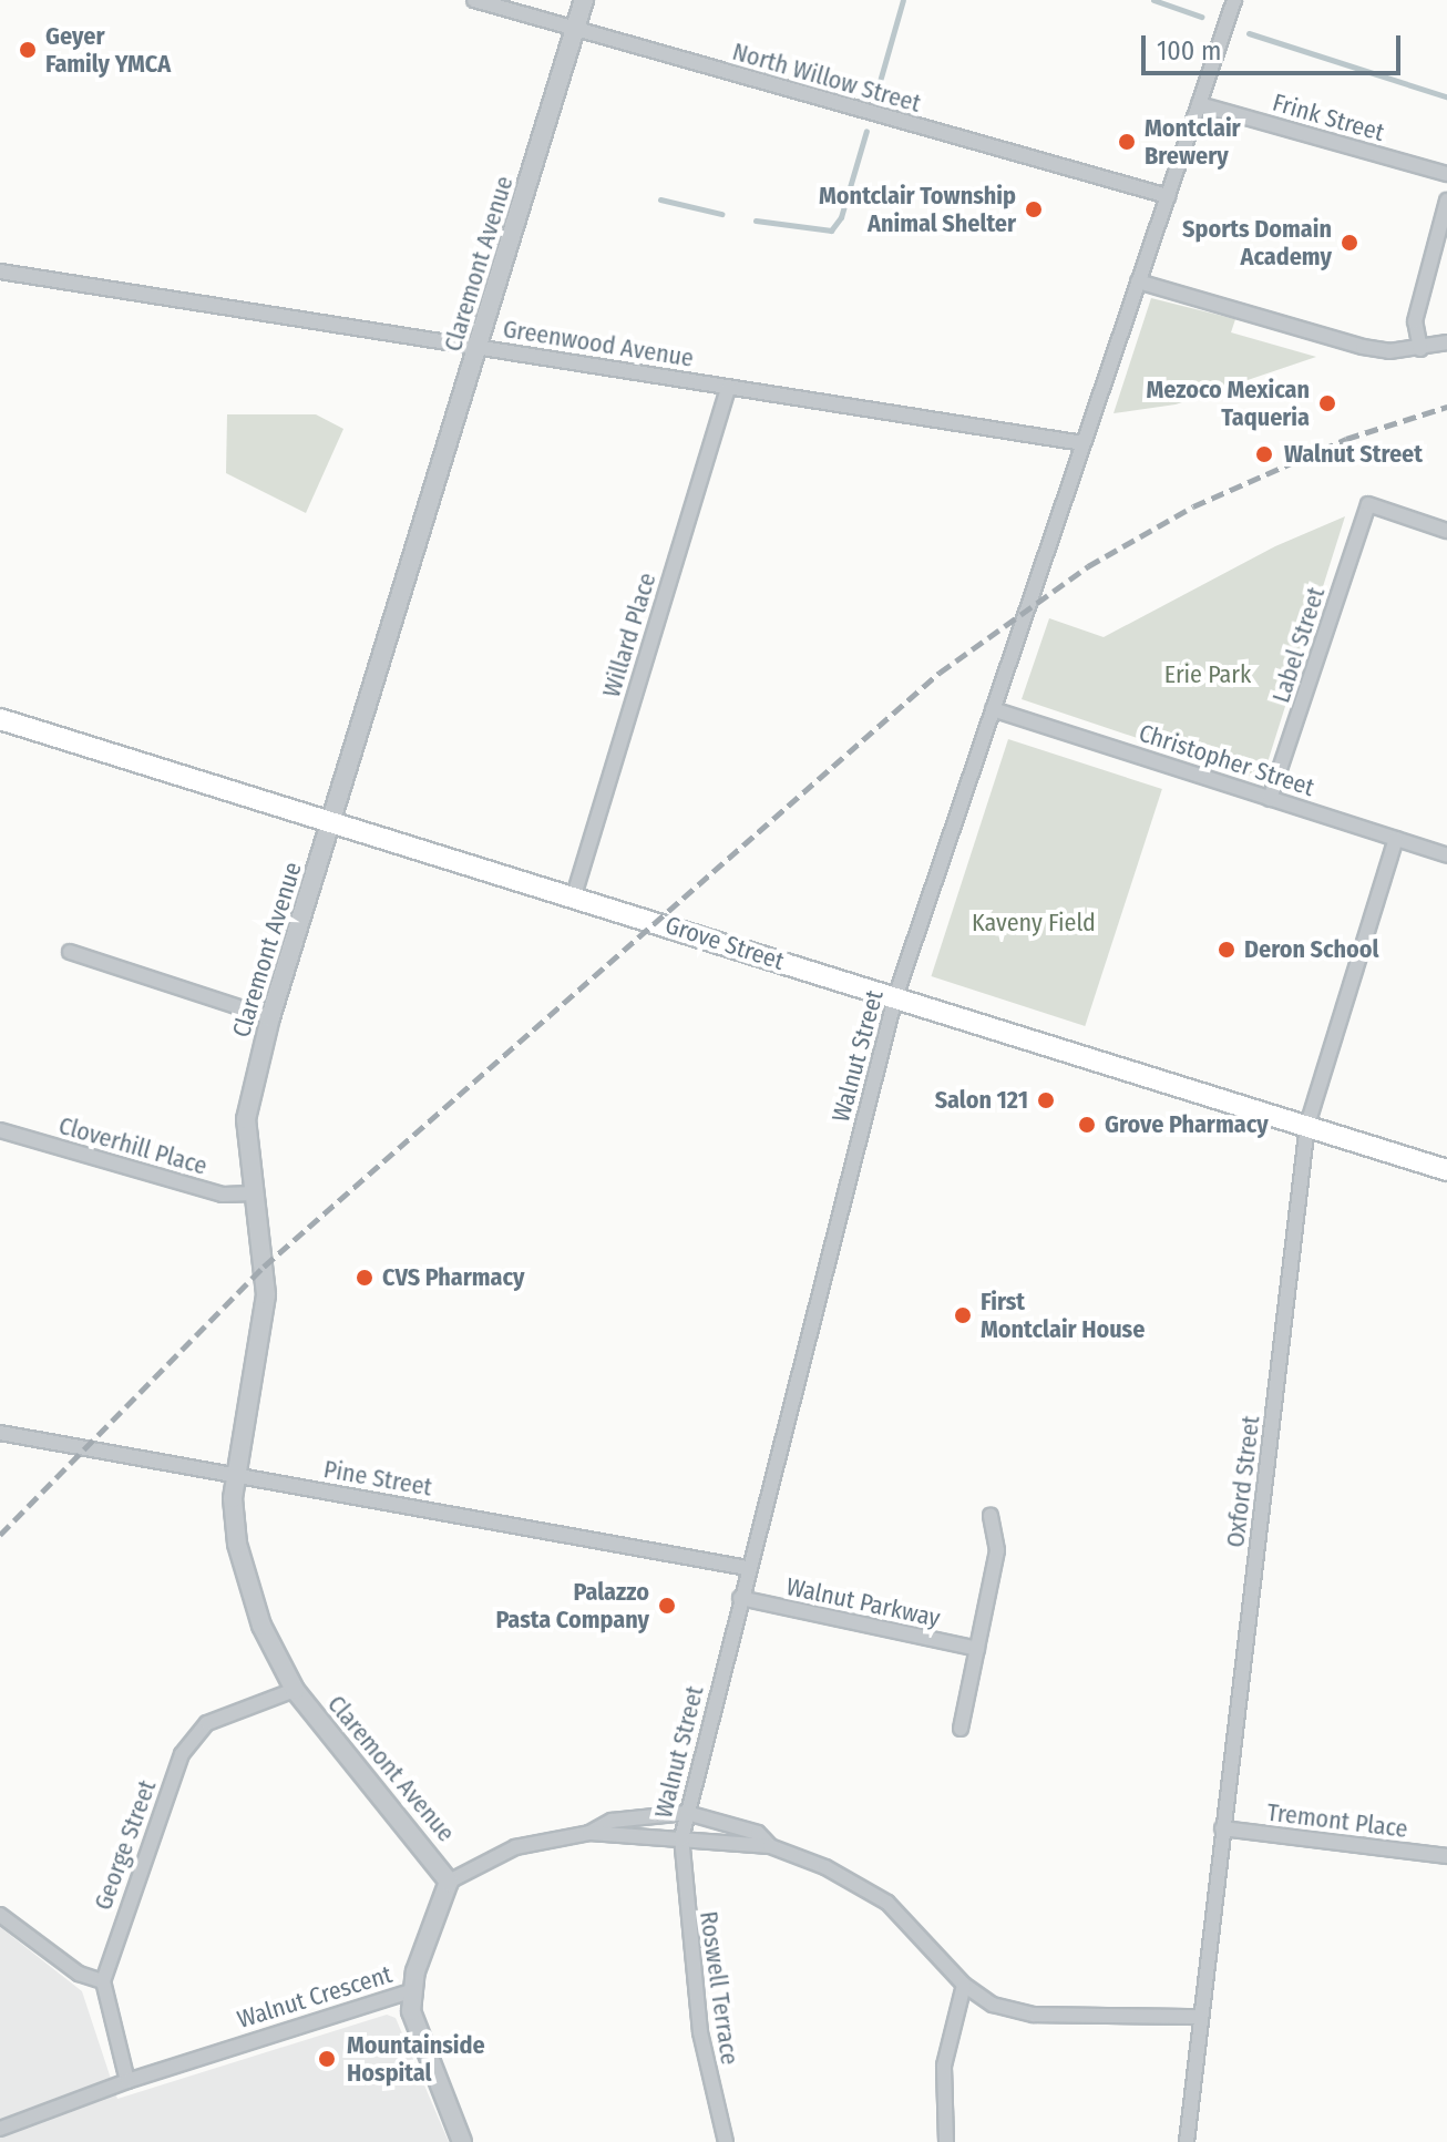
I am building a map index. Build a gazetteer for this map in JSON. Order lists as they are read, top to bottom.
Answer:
{
  "streets": {
    "main road": ["Grove Street"],
    "street": [
      "North Willow Street",
      "Frink Street",
      "Claremont Avenue",
      "Greenwood Avenue",
      "Willard Place",
      "Label Street",
      "Christopher Street",
      "Walnut Street",
      "Cloverhill Place",
      "Pine Street",
      "Oxford Street",
      "Walnut Parkway",
      "Tremont Place",
      "George Street",
      "Roswell Terrace",
      "Walnut Crescent"
    ]
  },
  "crossings": [
    ["North Willow Street", "Claremont Avenue"],
    ["North Willow Street", "Walnut Street"],
    ["Frink Street", "Walnut Street"],
    ["Claremont Avenue", "Greenwood Avenue"],
    ["Claremont Avenue", "Grove Street"],
    ["Claremont Avenue", "Cloverhill Place"],
    ["Claremont Avenue", "Pine Street"],
    ["Claremont Avenue", "George Street"],
    ["Claremont Avenue", "Walnut Crescent"],
    ["Greenwood Avenue", "Willard Place"],
    ["Greenwood Avenue", "Walnut Street"],
    ["Willard Place", "Grove Street"],
    ["Label Street", "Christopher Street"],
    ["Christopher Street", "Walnut Street"],
    ["Christopher Street", "Oxford Street"],
    ["Grove Street", "Walnut Street"],
    ["Grove Street", "Oxford Street"],
    ["Walnut Street", "Pine Street"],
    ["Walnut Street", "Walnut Parkway"],
    ["Walnut Street", "Roswell Terrace"],
    ["Oxford Street", "Tremont Place"]
  ],
  "parks": ["Erie Park", "Kaveny Field"],
  "places": [
    "Geyer Family YMCA",
    "Montclair Brewery",
    "Montclair Township Animal Shelter",
    "Sports Domain Academy",
    "Mezoco Mexican Taqueria",
    "Walnut Street",
    "Deron School",
    "Salon 121",
    "Grove Pharmacy",
    "CVS Pharmacy",
    "First Montclair House",
    "Palazzo Pasta Company",
    "Mountainside Hospital"
  ],
  "scale_bar": "100 m"
}
